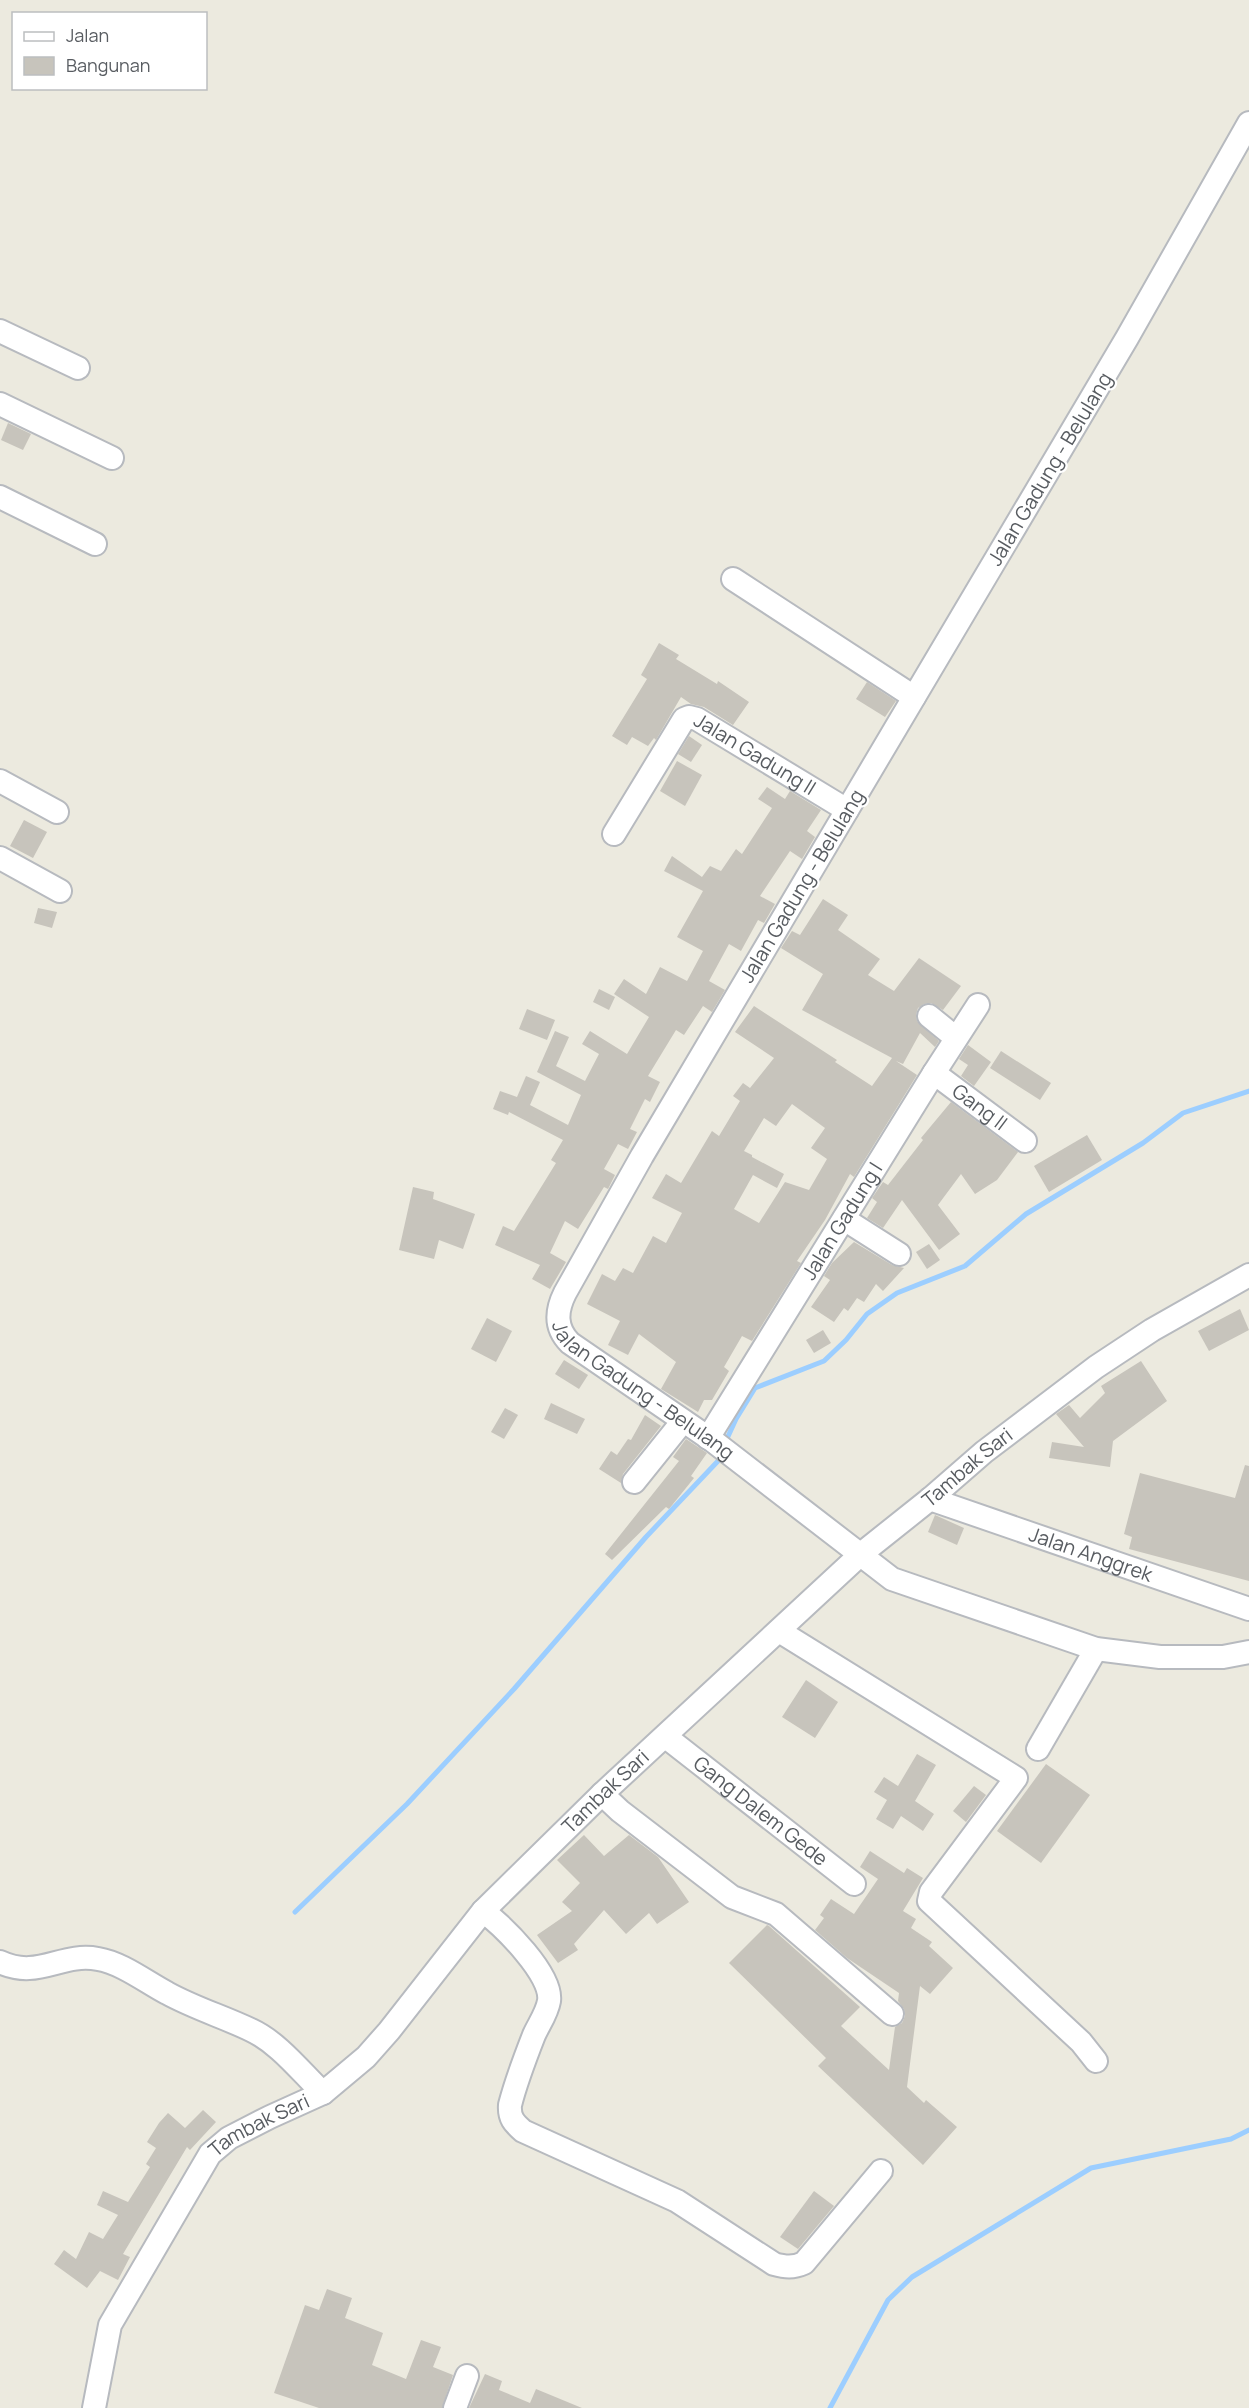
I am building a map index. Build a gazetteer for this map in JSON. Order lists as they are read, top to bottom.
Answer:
{
  "streets": {
    "street": [
      "Jalan Gadung - Belulang",
      "Jalan Gadung II",
      "Gang II",
      "Jalan Gadung I",
      "Tambak Sari",
      "Jalan Anggrek",
      "Gang Dalem Gede"
    ]
  },
  "crossings": [
    ["Jalan Gadung - Belulang", "Jalan Gadung II"],
    ["Jalan Gadung - Belulang", "Jalan Gadung I"],
    ["Jalan Gadung - Belulang", "Tambak Sari"],
    ["Gang II", "Jalan Gadung I"],
    ["Tambak Sari", "Jalan Anggrek"],
    ["Tambak Sari", "Gang Dalem Gede"]
  ],
  "legend": ["Jalan", "Bangunan"]
}
